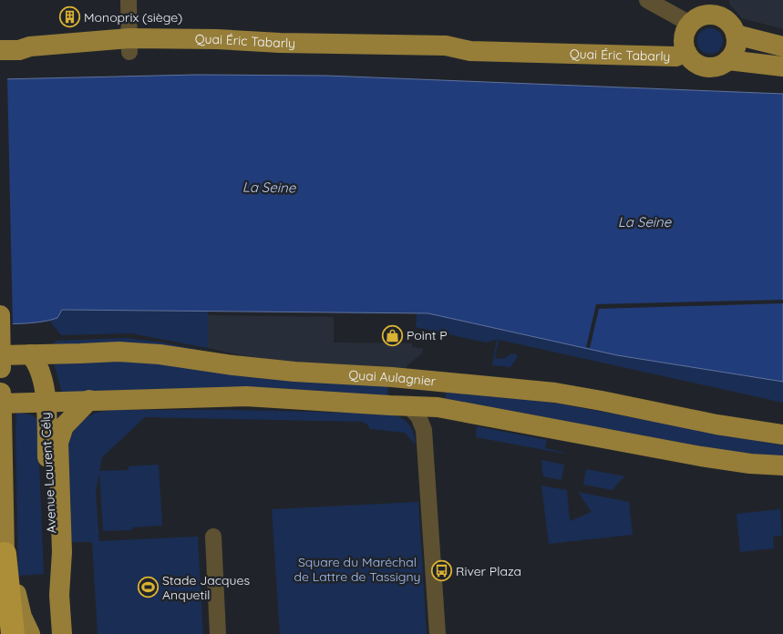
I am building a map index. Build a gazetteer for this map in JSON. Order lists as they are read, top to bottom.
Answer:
{
  "streets": {
    "main road": ["Quai Éric Tabarly", "Quai Aulagnier", "Avenue Laurent Cély"]
  },
  "crossings": [
    ["Quai Aulagnier", "Avenue Laurent Cély"]
  ],
  "water": ["La Seine"],
  "parks": ["Square du Maréchal de Lattre de Tassigny"],
  "places": {
    "building": ["Monoprix (siège)"],
    "shop": ["Point P"],
    "bus stop": ["River Plaza"],
    "sports": ["Stade Jacques Anquetil"]
  }
}
